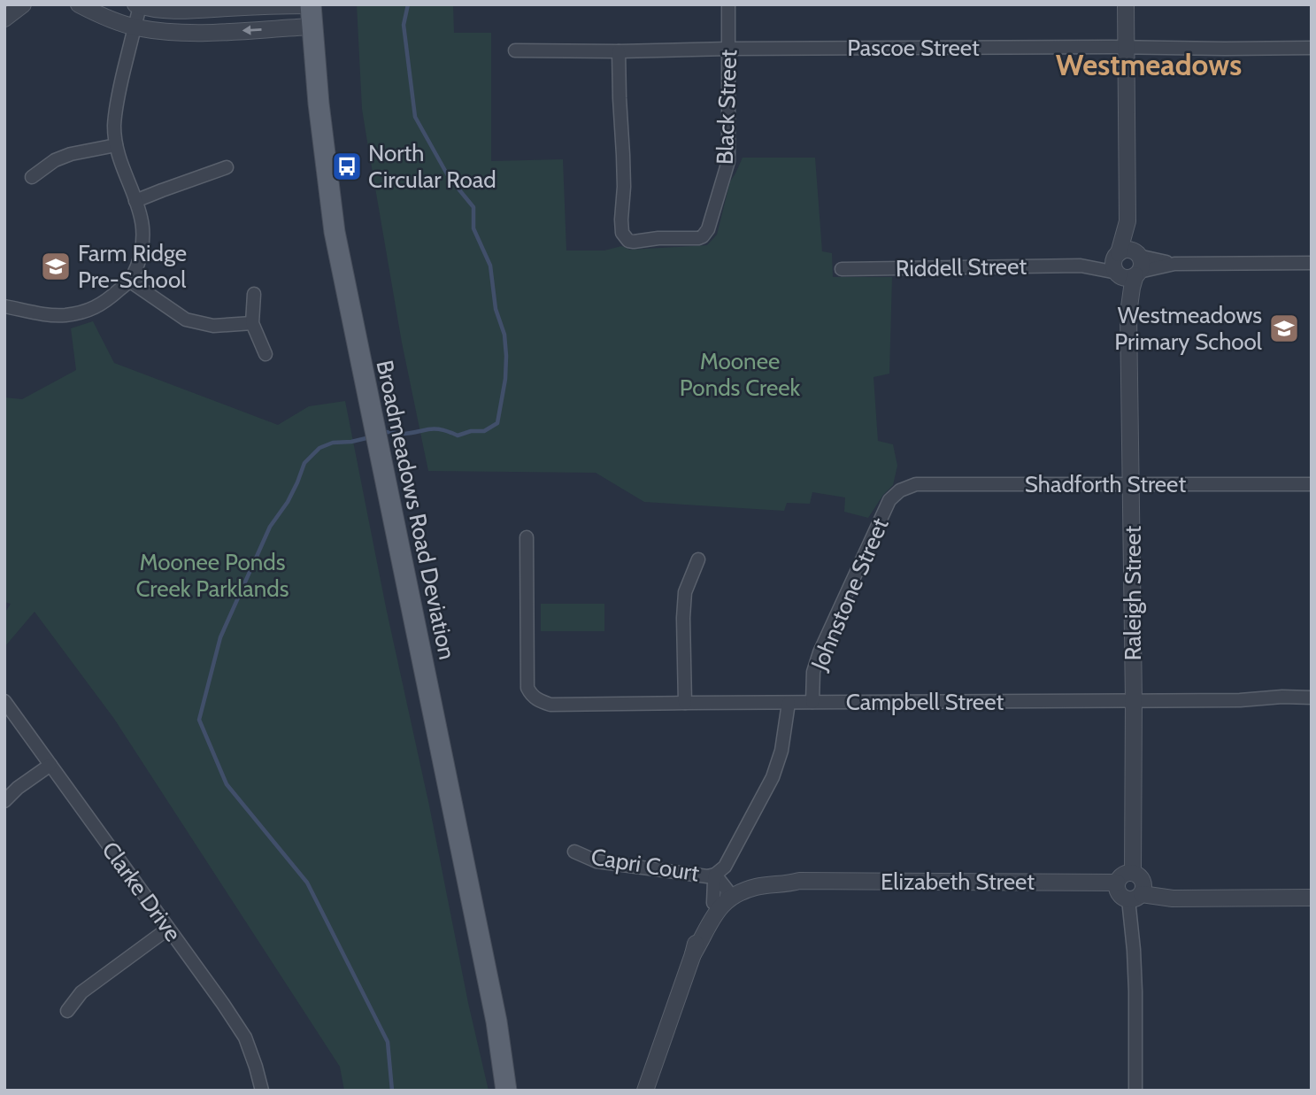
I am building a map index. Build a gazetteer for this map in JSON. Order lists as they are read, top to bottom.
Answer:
{
  "streets": {
    "main road": ["Broadmeadows Road Deviation"],
    "street": [
      "Pascoe Street",
      "Black Street",
      "Riddell Street",
      "Shadforth Street",
      "Raleigh Street",
      "Johnstone Street",
      "Campbell Street",
      "Capri Court",
      "Elizabeth Street",
      "Clarke Drive"
    ]
  },
  "crossings": [
    ["Pascoe Street", "Black Street"],
    ["Riddell Street", "Raleigh Street"],
    ["Shadforth Street", "Raleigh Street"],
    ["Shadforth Street", "Johnstone Street"],
    ["Raleigh Street", "Campbell Street"],
    ["Raleigh Street", "Elizabeth Street"],
    ["Johnstone Street", "Campbell Street"]
  ],
  "districts": ["Westmeadows"],
  "parks": ["Moonee Ponds Creek", "Moonee Ponds Creek Parklands"],
  "places": {
    "bus stop": ["North Circular Road"],
    "school or university": ["Farm Ridge Pre-School", "Westmeadows Primary School"]
  }
}
